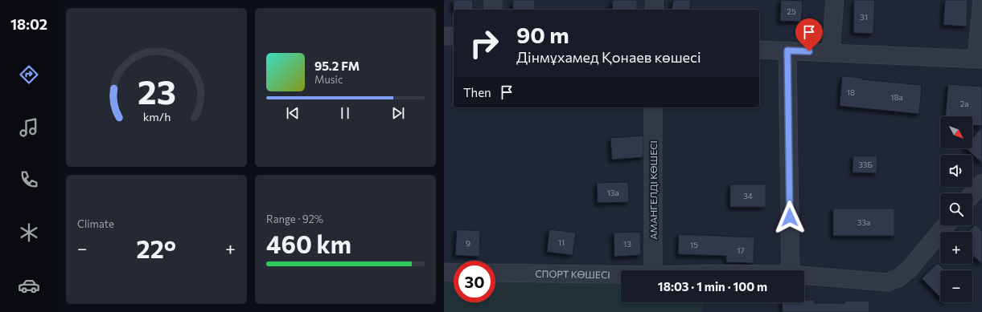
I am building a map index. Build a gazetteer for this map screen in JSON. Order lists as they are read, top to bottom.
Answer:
{
  "streets": {
    "street": ["АМАНГЕЛДІ КӨШЕСІ", "СПОРТ КӨШЕСІ"]
  },
  "house_numbers": [
    "25",
    "31",
    "18",
    "18а",
    "2а",
    "33Б",
    "13а",
    "34",
    "33а",
    "11",
    "9",
    "13",
    "15",
    "17"
  ],
  "north": "bottom right",
  "page": {
    "tabs": "18:02",
    "turn": ["90 m", "Дінмұхамед Қонаев көшесі"],
    "song": ["95.2 FM", "Music"],
    "then": "Then",
    "map_buttons": ["+", "−"],
    "tile": [
      "Climate",
      ["Range · 92%", "460 km"]
    ],
    "heat": ["−", "22°", "+"],
    "limit": "30",
    "trip": "18:03 · 1 min · 100 m",
    "gauge": ["23", "km/h"]
  }
}
